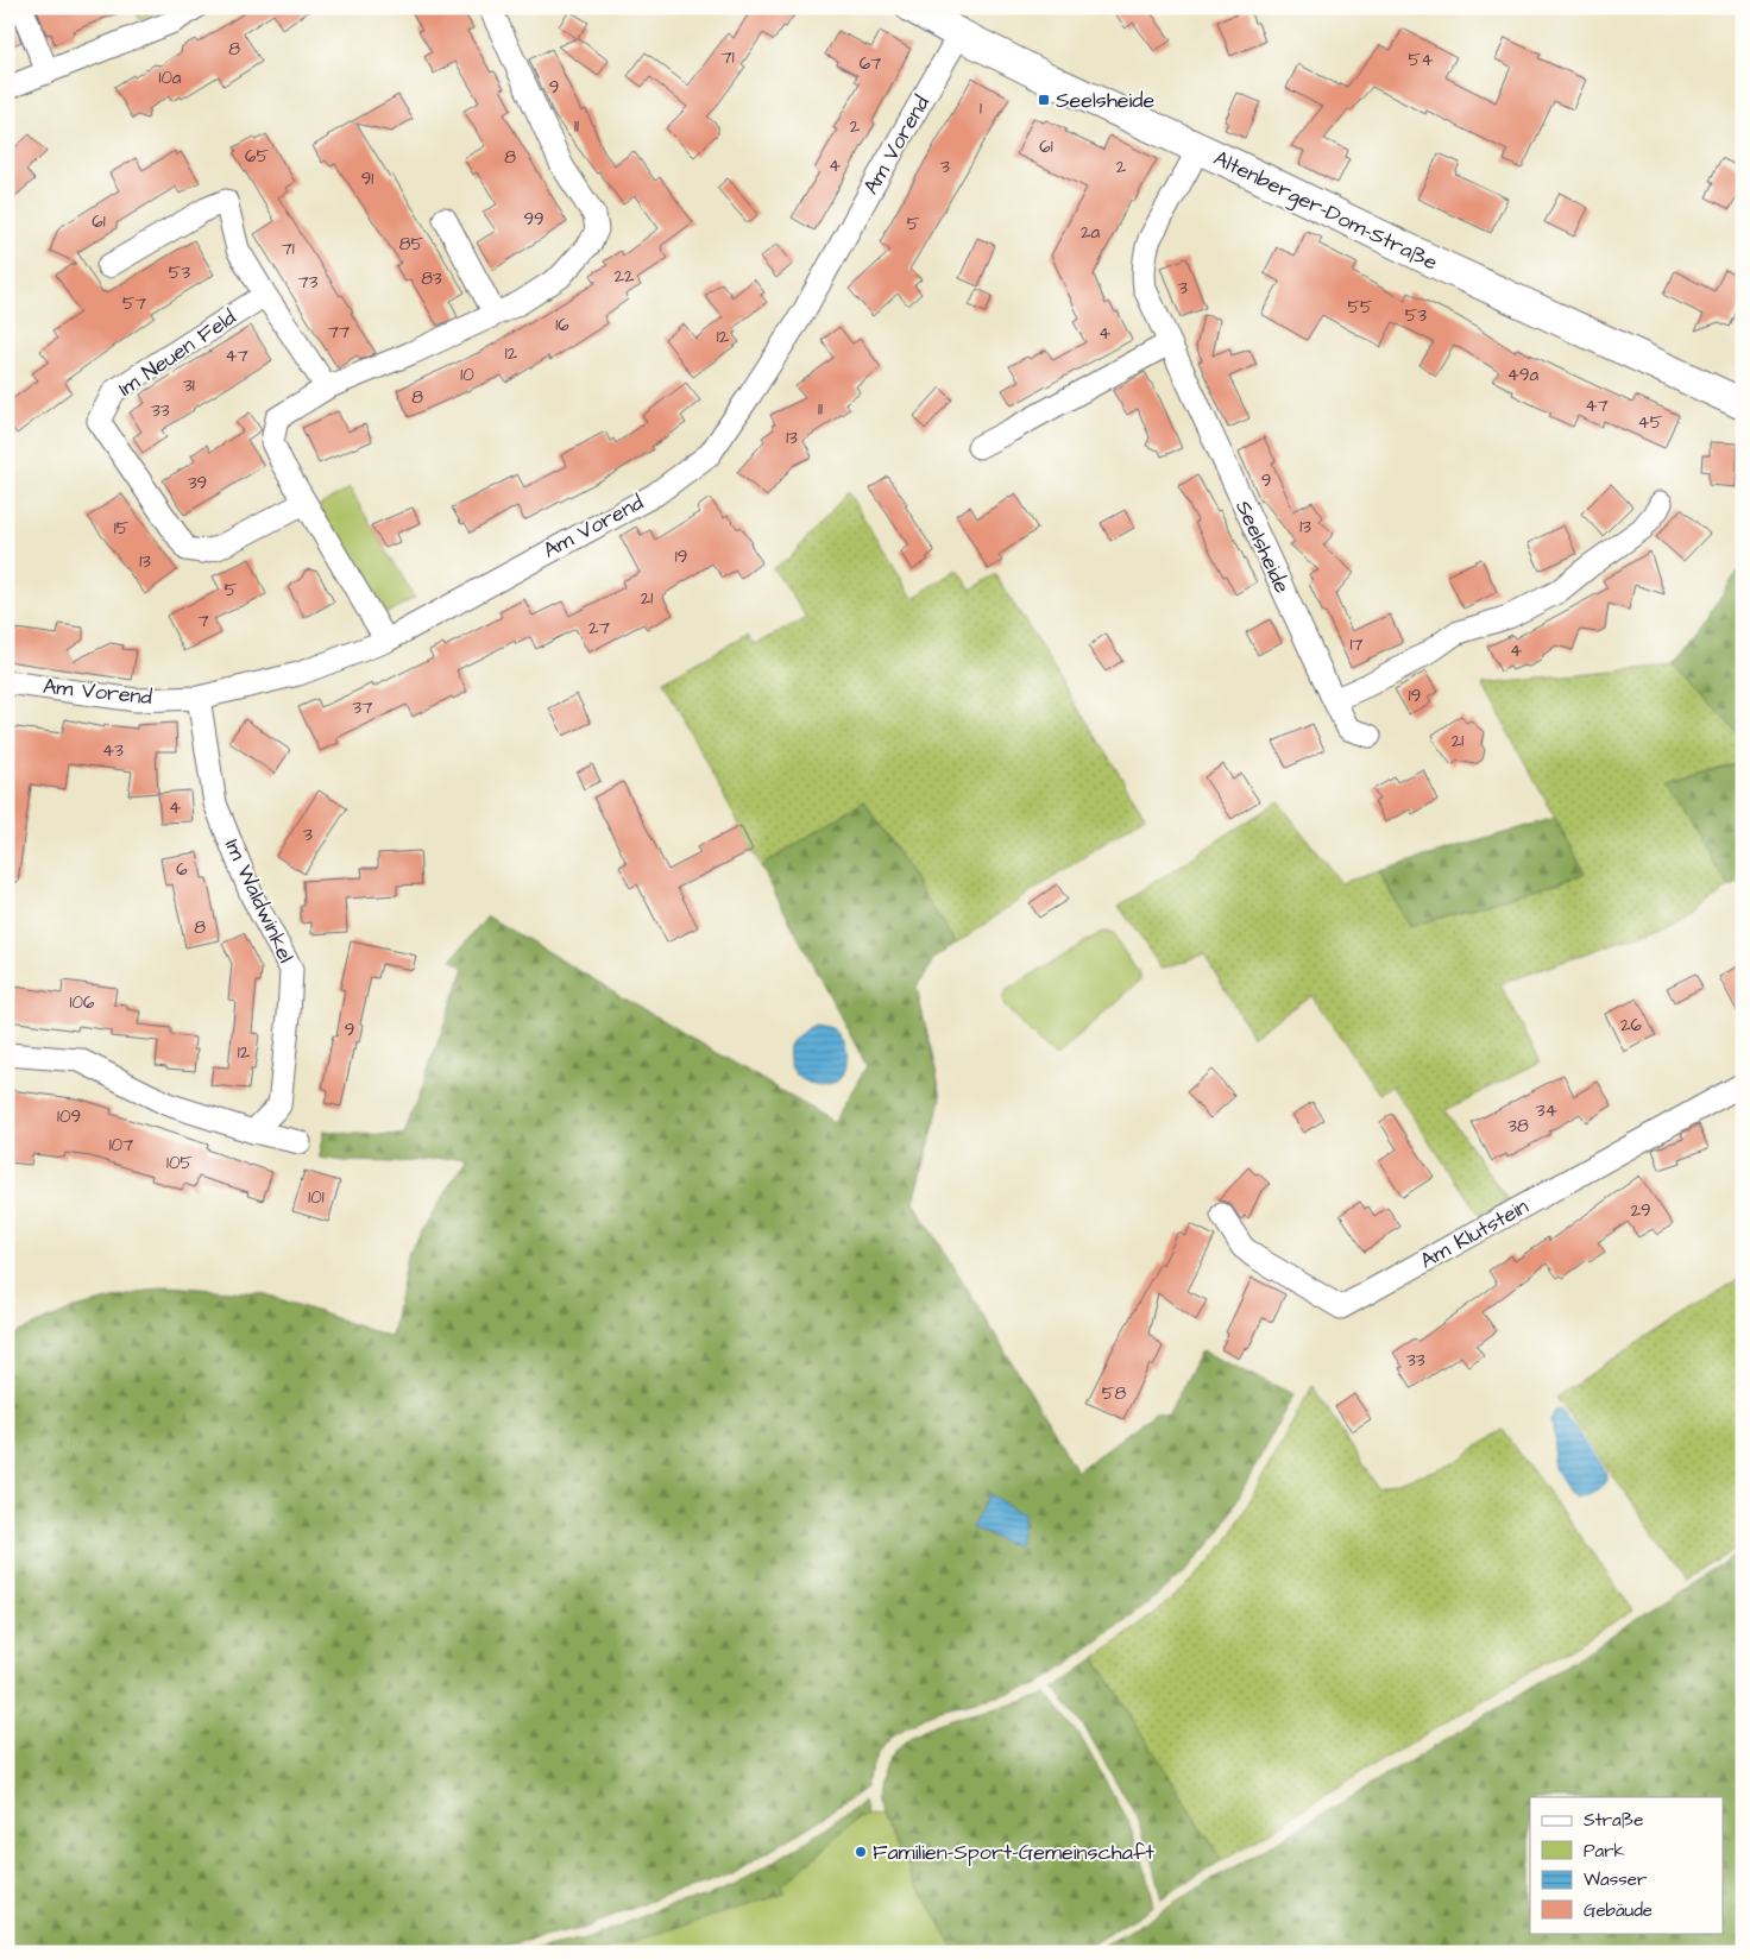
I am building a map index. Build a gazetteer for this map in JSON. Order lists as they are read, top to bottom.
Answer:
{
  "streets": {
    "main road": ["Altenberger-Dom-Straße"],
    "street": [
      "Am Vorend",
      "Im Neuen Feld",
      "Seelsheide",
      "Im Waldwinkel",
      "Am Klutstein"
    ]
  },
  "crossings": [
    ["Am Vorend", "Altenberger-Dom-Straße"],
    ["Am Vorend", "Im Waldwinkel"],
    ["Altenberger-Dom-Straße", "Seelsheide"]
  ],
  "places": {
    "transit": ["Seelsheide"],
    "other": ["Familien-Sport-Gemeinschaft"]
  },
  "house_numbers": [
    "8",
    "71",
    "54",
    "67",
    "10a",
    "9",
    "1",
    "11",
    "2",
    "61",
    "65",
    "8",
    "4",
    "3",
    "2",
    "91",
    "99",
    "61",
    "5",
    "2a",
    "85",
    "71",
    "53",
    "22",
    "83",
    "73",
    "3",
    "57",
    "55",
    "53",
    "16",
    "77",
    "4",
    "12",
    "12",
    "47",
    "10",
    "49a",
    "31",
    "8",
    "47",
    "11",
    "33",
    "45",
    "13",
    "9",
    "39",
    "13",
    "15",
    "19",
    "13",
    "5",
    "21",
    "7",
    "27",
    "17",
    "4",
    "19",
    "37",
    "21",
    "43",
    "4",
    "3",
    "6",
    "8",
    "106",
    "26",
    "9",
    "12",
    "34",
    "109",
    "38",
    "107",
    "105",
    "101",
    "29",
    "33",
    "58"
  ],
  "legend": [
    "Straße",
    "Park",
    "Wasser",
    "Gebäude"
  ]
}
